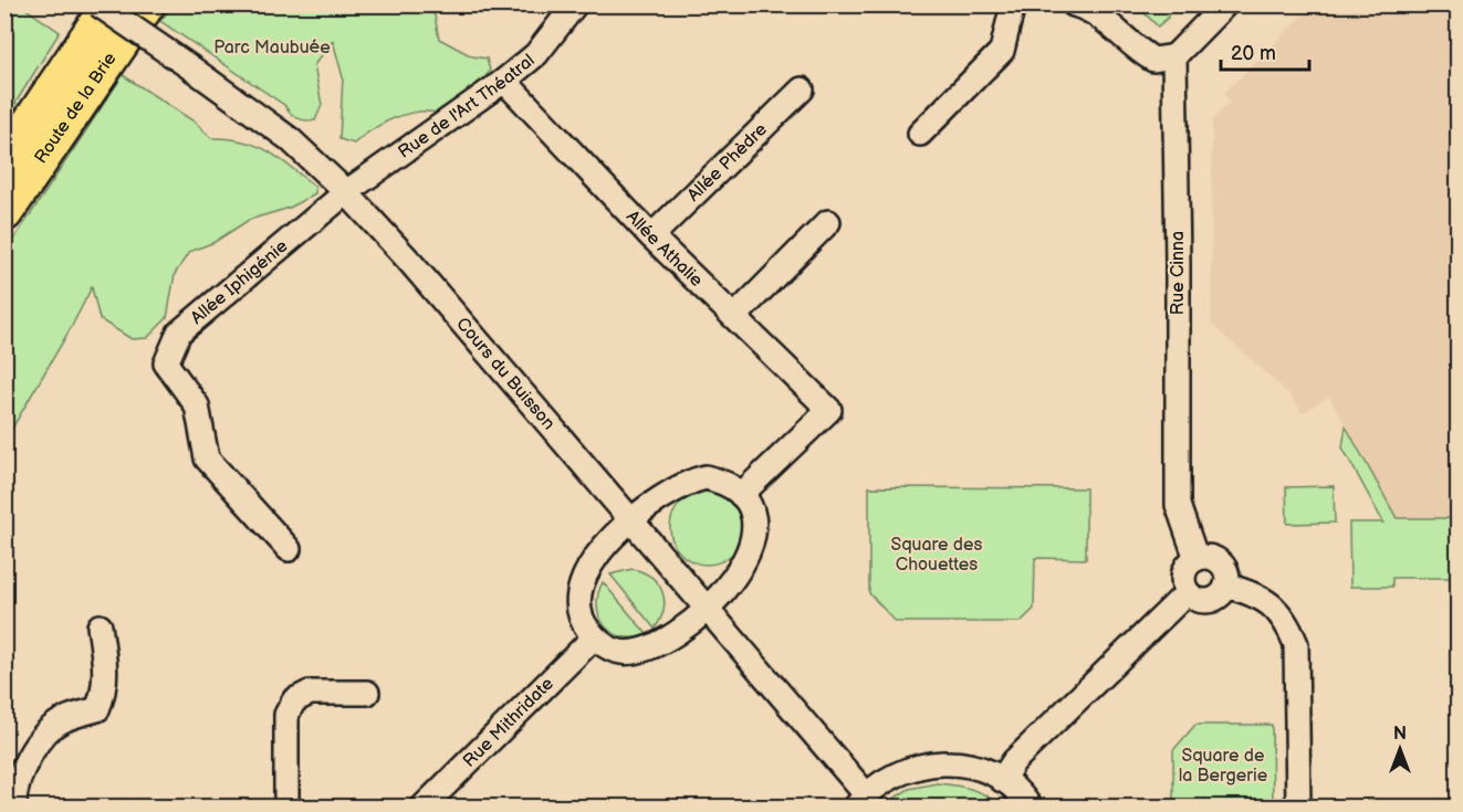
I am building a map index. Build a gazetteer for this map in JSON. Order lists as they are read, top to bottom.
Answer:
{
  "streets": {
    "highway": ["Route de la Brie"],
    "street": [
      "Rue de l'Art Théatral",
      "Allée Phèdre",
      "Allée Athalie",
      "Rue Cinna",
      "Allée Iphigénie",
      "Cours du Buisson",
      "Rue Mithridate"
    ]
  },
  "crossings": [
    ["Rue de l'Art Théatral", "Allée Athalie"],
    ["Rue de l'Art Théatral", "Allée Iphigénie"],
    ["Rue de l'Art Théatral", "Cours du Buisson"],
    ["Allée Phèdre", "Allée Athalie"],
    ["Allée Iphigénie", "Cours du Buisson"]
  ],
  "parks": ["Parc Maubuée", "Square des Chouettes", "Square de la Bergerie"],
  "scale_bar": "20 m",
  "north": "top"
}
